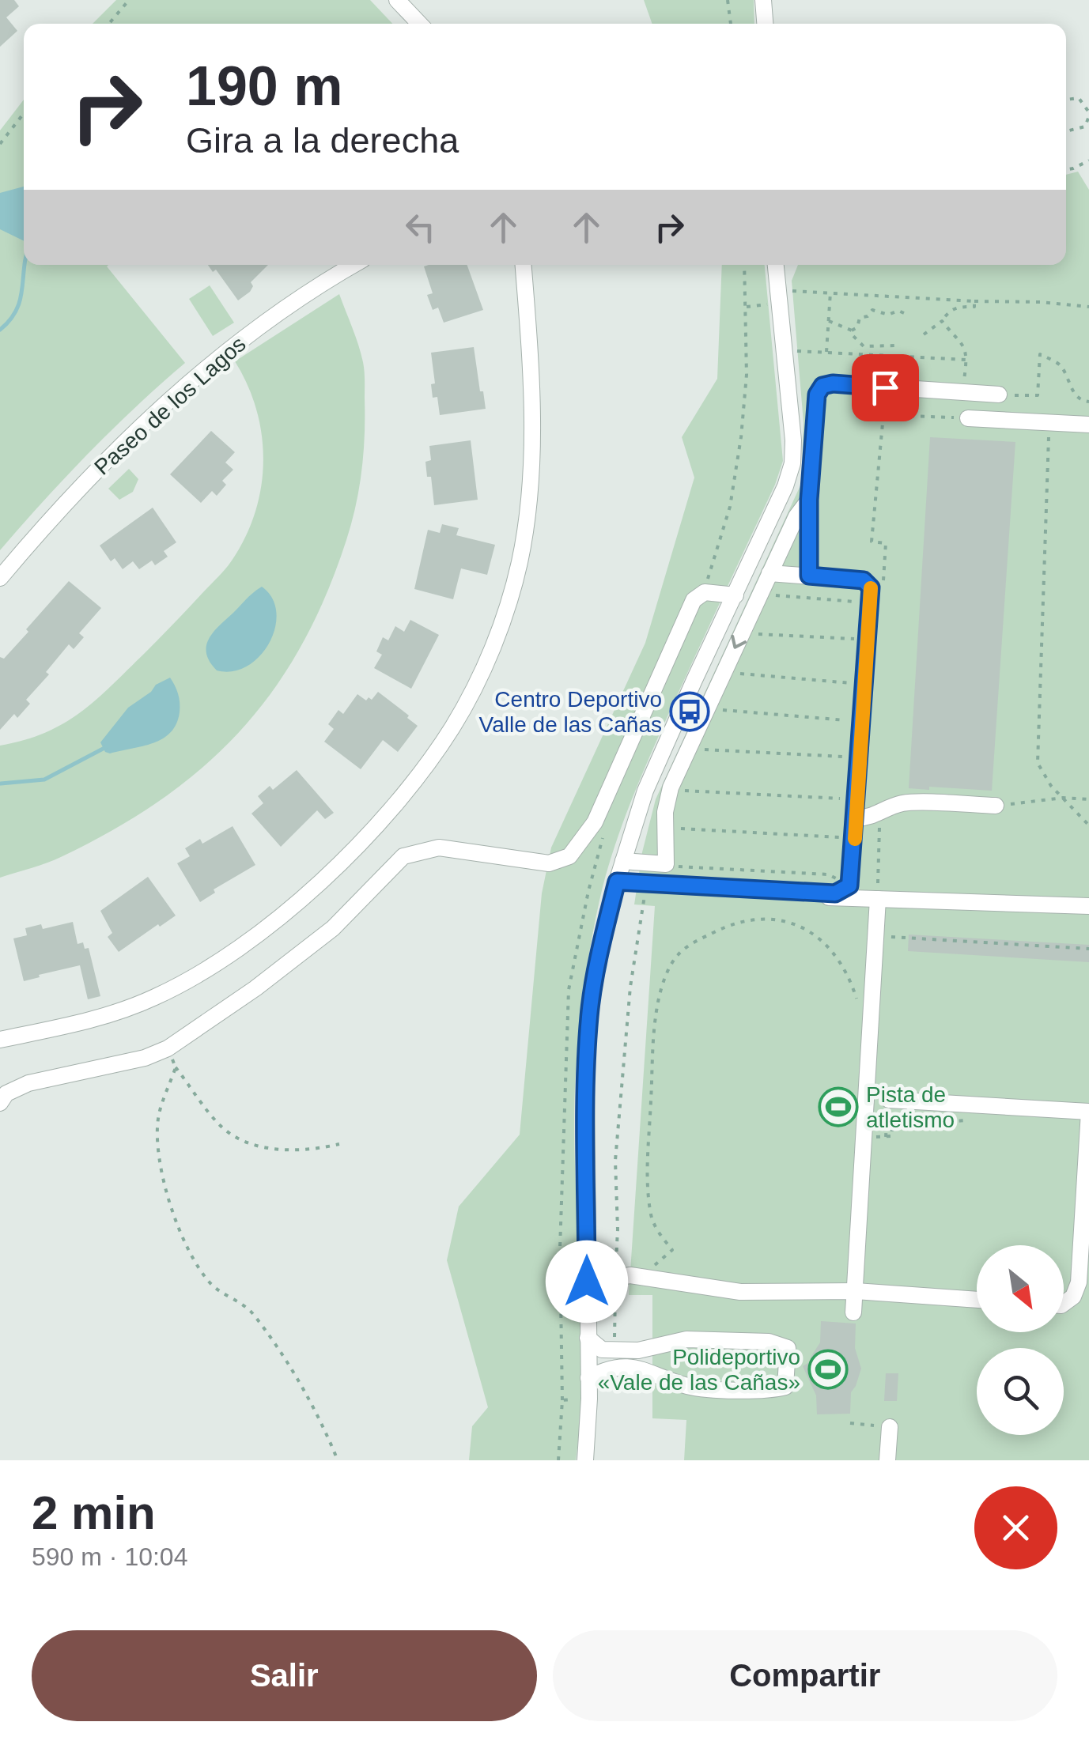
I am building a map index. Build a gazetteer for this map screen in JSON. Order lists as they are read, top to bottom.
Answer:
{
  "streets": {
    "street": ["Paseo de los Lagos"]
  },
  "places": {
    "bus stop": ["Centro Deportivo Valle de las Cañas"],
    "sports": ["Pista de atletismo", "Polideportivo «Vale de las Cañas»"]
  },
  "north": "bottom right",
  "page": {
    "turn": ["190 m", "Gira a la derecha"],
    "heading": ["2 min", "590 m · 10:04"],
    "buttons": ["Salir", "Compartir"]
  }
}
